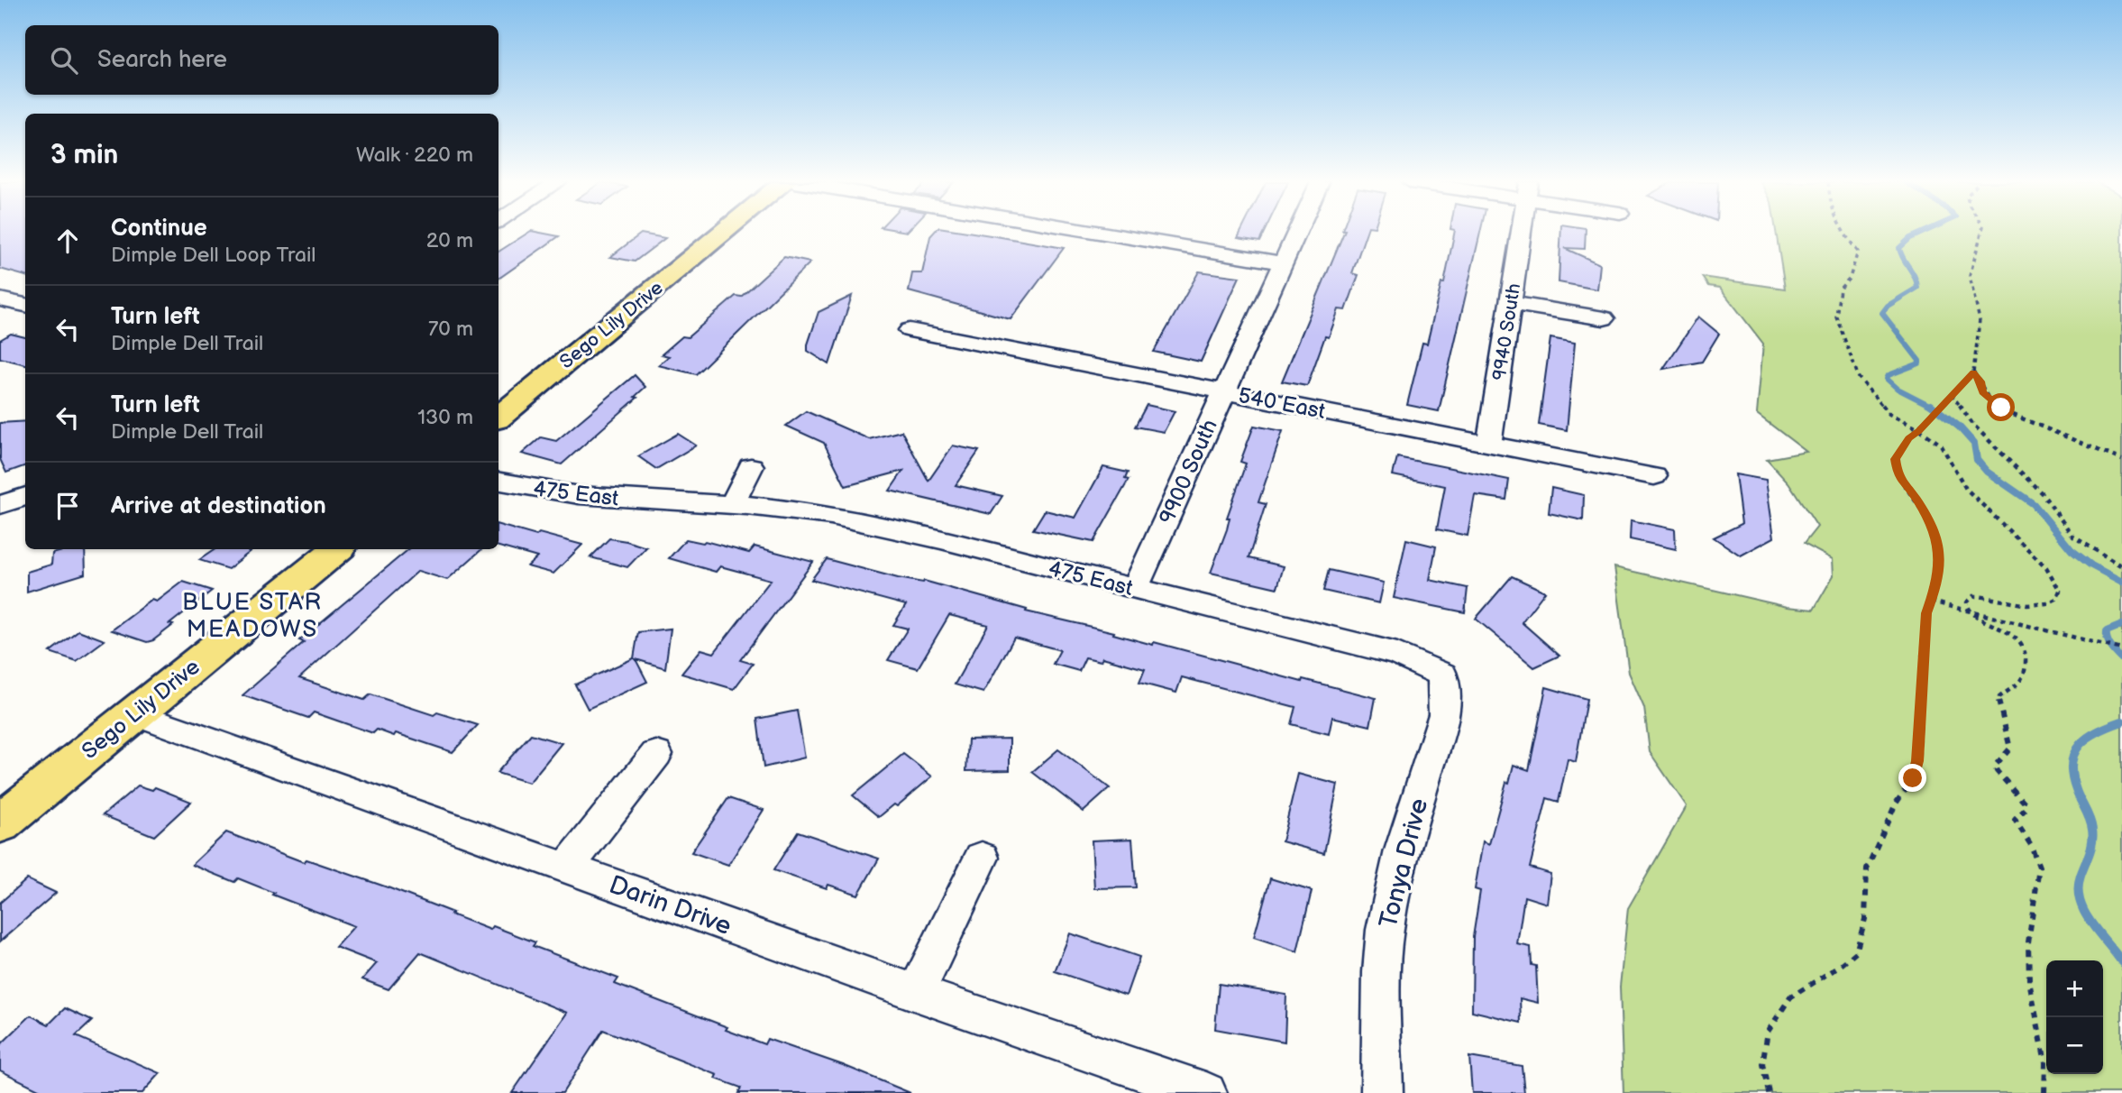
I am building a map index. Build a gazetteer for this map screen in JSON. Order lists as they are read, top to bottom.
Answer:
{
  "streets": {
    "main road": ["Sego Lily Drive"],
    "street": [
      "9940 South",
      "540 East",
      "9900 South",
      "475 East",
      "Tonya Drive",
      "Darin Drive"
    ]
  },
  "crossings": [
    ["Sego Lily Drive", "Darin Drive"],
    ["9940 South", "540 East"],
    ["540 East", "9900 South"],
    ["9900 South", "475 East"],
    ["475 East", "Tonya Drive"]
  ],
  "districts": ["BLUE STAR MEADOWS"],
  "page": {
    "search": "Search here",
    "heading": ["3 min", "Walk · 220 m"],
    "list": [
      ["Continue", "Dimple Dell Loop Trail", "20 m"],
      ["Turn left", "Dimple Dell Trail", "70 m"],
      ["Turn left", "Dimple Dell Trail", "130 m"],
      "Arrive at destination"
    ],
    "map_buttons": ["+", "−"]
  }
}
